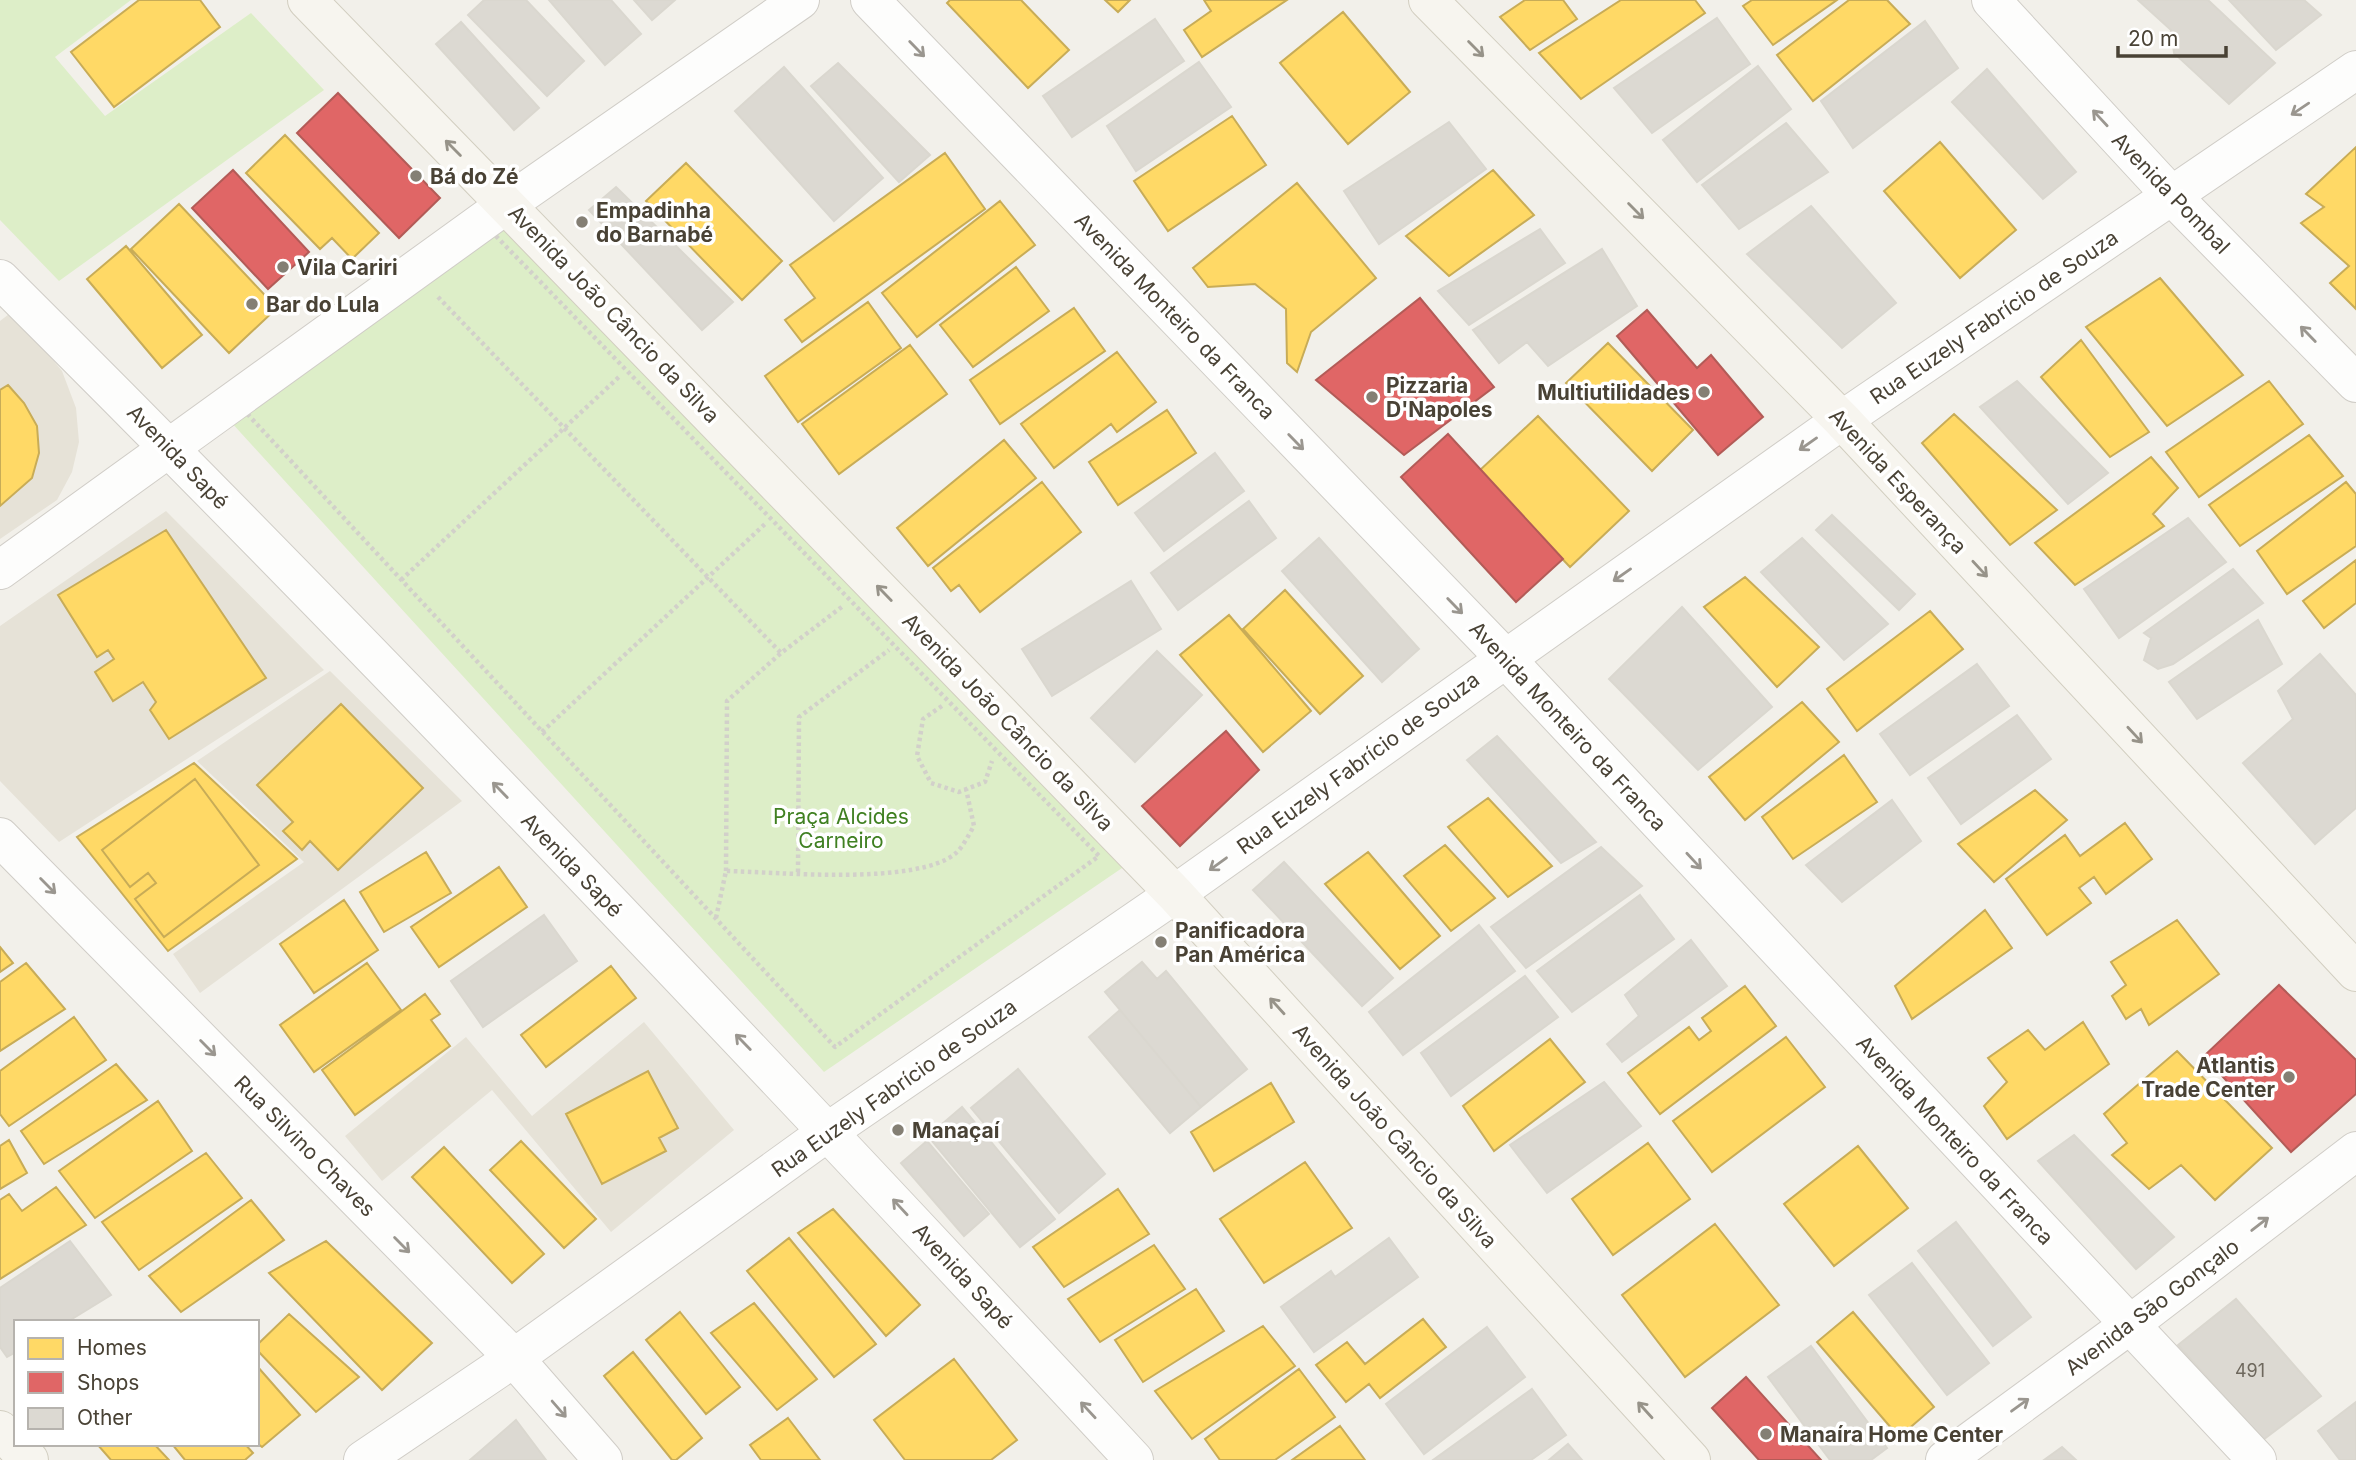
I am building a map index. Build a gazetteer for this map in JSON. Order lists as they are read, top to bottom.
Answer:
{
  "streets": {
    "main road": ["Avenida João Câncio da Silva", "Avenida Esperança"],
    "street": [
      "Avenida Pombal",
      "Avenida Monteiro da Franca",
      "Rua Euzely Fabrício de Souza",
      "Avenida Sapé",
      "Rua Silvino Chaves",
      "Avenida São Gonçalo"
    ]
  },
  "crossings": [
    ["Avenida Pombal", "Rua Euzely Fabrício de Souza"],
    ["Avenida João Câncio da Silva", "Rua Euzely Fabrício de Souza"],
    ["Avenida Monteiro da Franca", "Rua Euzely Fabrício de Souza"],
    ["Avenida Monteiro da Franca", "Avenida São Gonçalo"],
    ["Rua Euzely Fabrício de Souza", "Avenida Sapé"],
    ["Rua Euzely Fabrício de Souza", "Avenida Esperança"],
    ["Rua Euzely Fabrício de Souza", "Rua Silvino Chaves"]
  ],
  "one_way": [
    "Avenida Pombal",
    "Avenida João Câncio da Silva",
    "Avenida Monteiro da Franca",
    "Rua Euzely Fabrício de Souza",
    "Avenida Sapé",
    "Avenida Esperança",
    "Rua Silvino Chaves",
    "Avenida São Gonçalo"
  ],
  "parks": ["Praça Alcides Carneiro"],
  "places": [
    "Bá do Zé",
    "Empadinha do Barnabé",
    "Vila Cariri",
    "Bar do Lula",
    "Multiutilidades",
    "Pizzaria D'Napoles",
    "Panificadora Pan América",
    "Atlantis Trade Center",
    "Manaçaí",
    "Manaíra Home Center"
  ],
  "house_numbers": ["491"],
  "legend": ["Homes", "Shops", "Other"],
  "scale_bar": "20 m"
}
